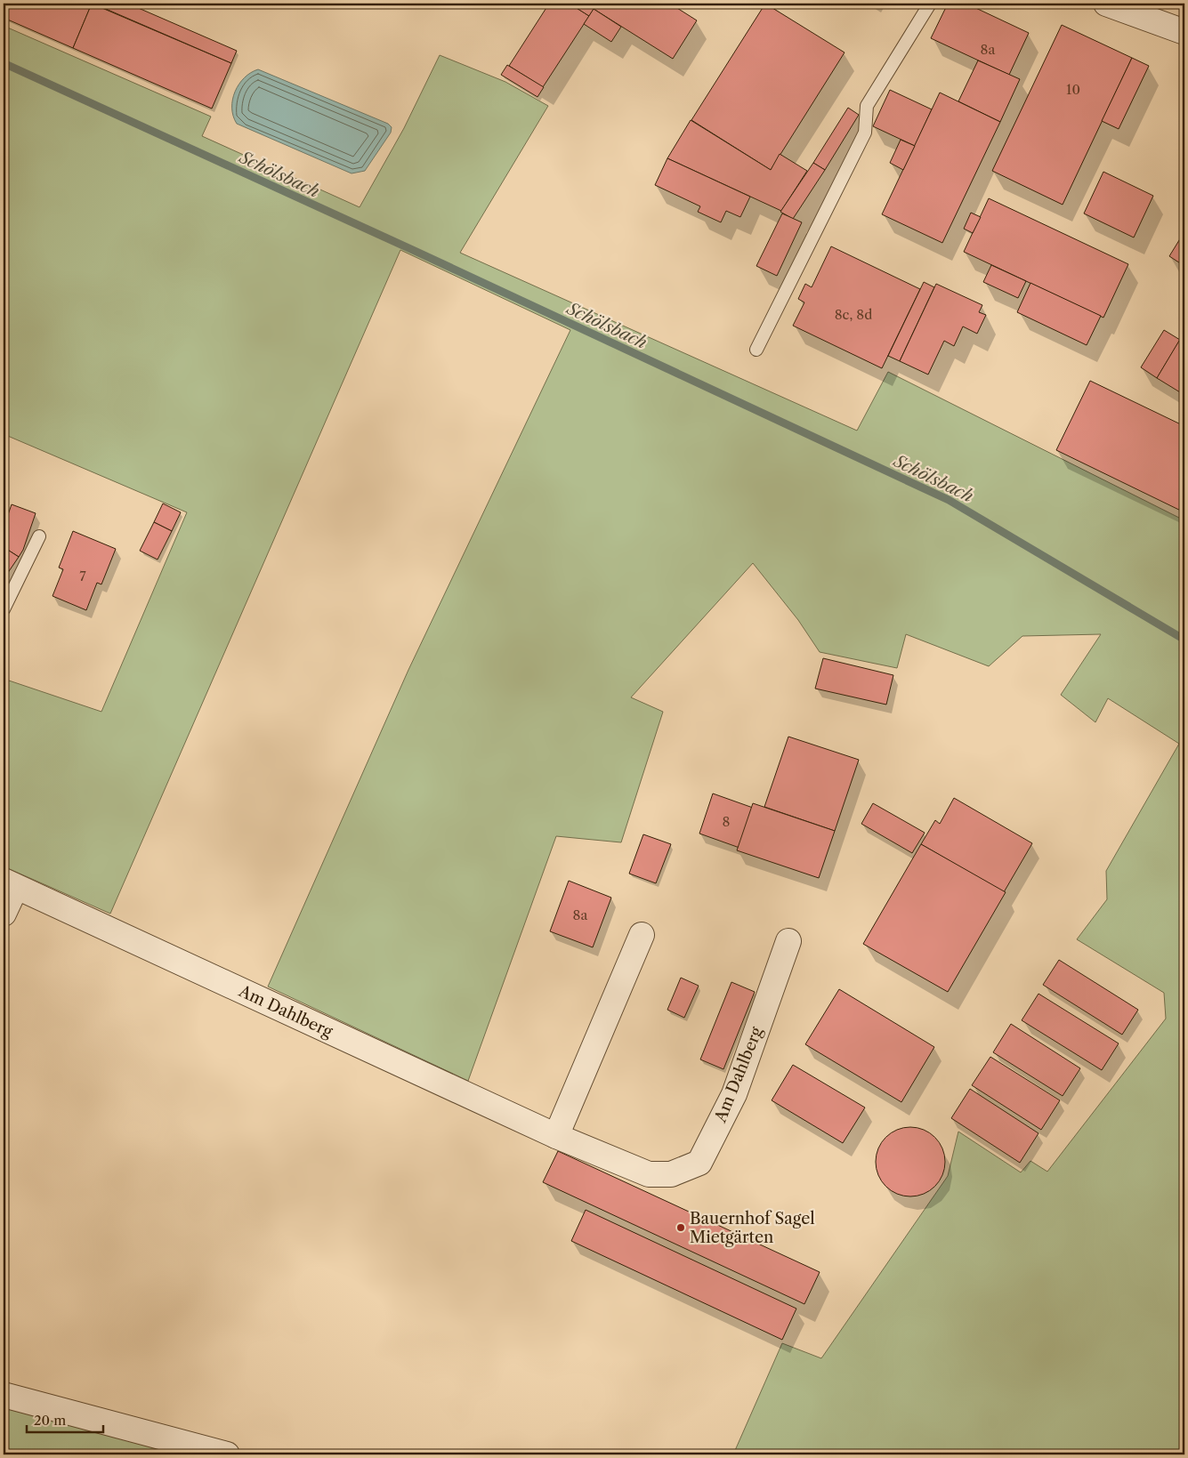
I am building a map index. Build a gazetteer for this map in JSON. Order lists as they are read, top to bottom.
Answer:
{
  "streets": {
    "street": ["Am Dahlberg"]
  },
  "water": ["Schölsbach"],
  "places": ["Bauernhof Sagel Mietgärten"],
  "house_numbers": [
    "8a",
    "10",
    "8c, 8d",
    "7",
    "8",
    "8a"
  ],
  "scale_bar": "20 m"
}
